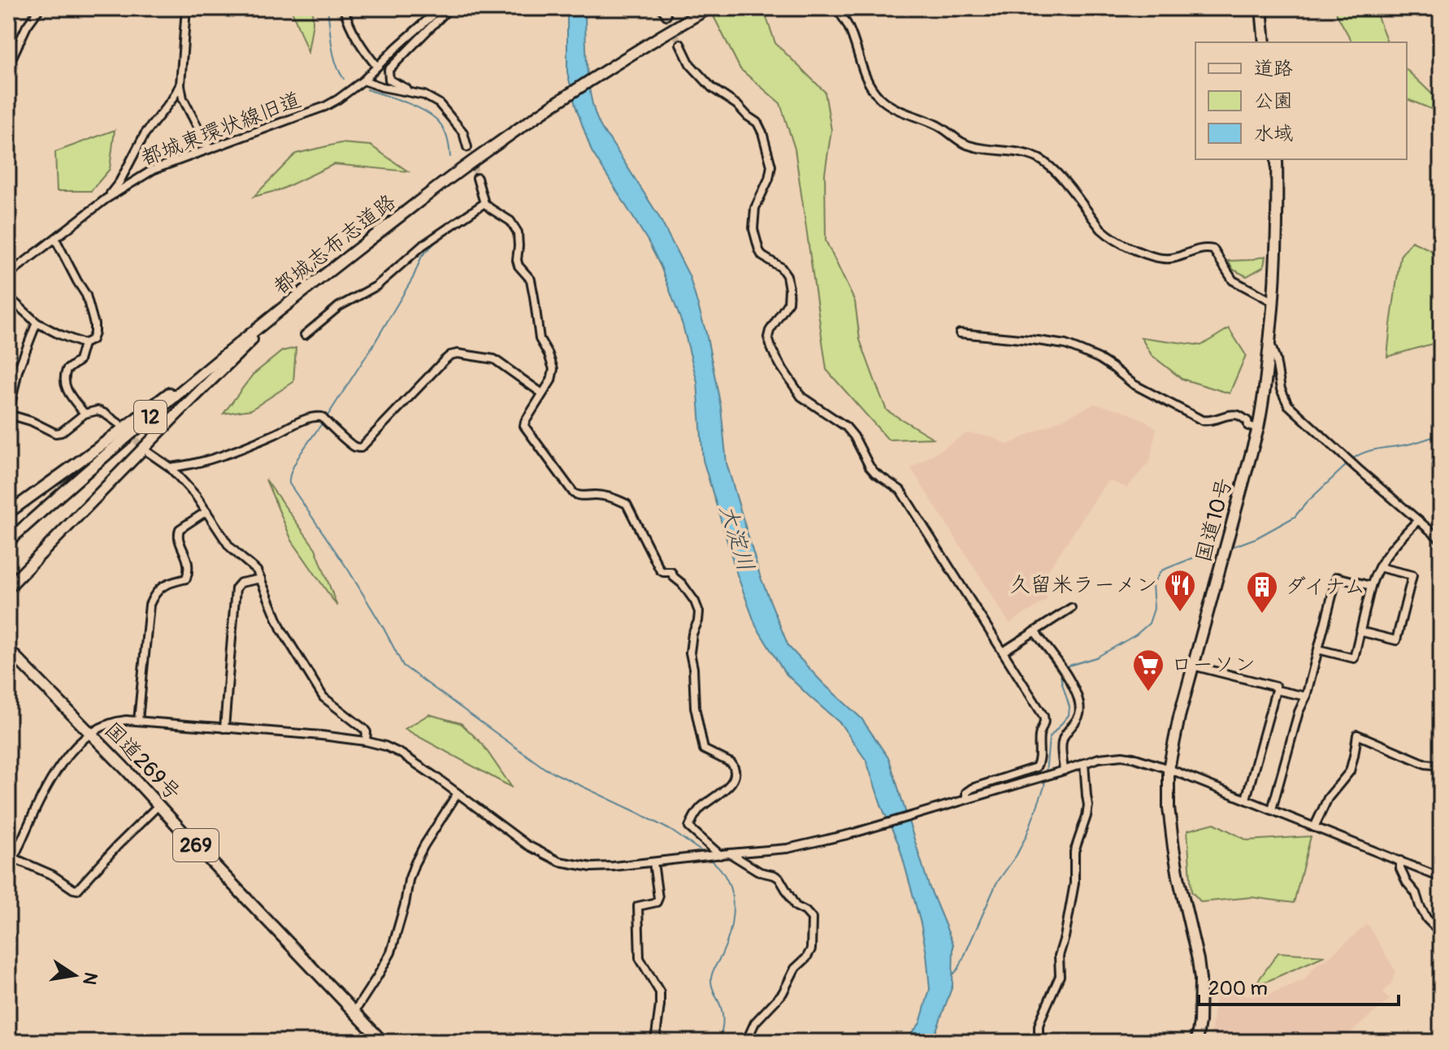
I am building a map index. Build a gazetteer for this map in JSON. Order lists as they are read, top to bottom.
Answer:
{
  "streets": {
    "highway": [
      "都城志布志道路",
      "12",
      "国道10号",
      "国道269号",
      "269"
    ],
    "street": ["都城東環状線旧道"]
  },
  "water": ["大淀川"],
  "places": {
    "restaurant": ["久留米ラーメン"],
    "building": ["ダイナム"],
    "supermarket": ["ローソン"]
  },
  "legend": ["道路", "公園", "水域"],
  "scale_bar": "200 m",
  "north": "right"
}
